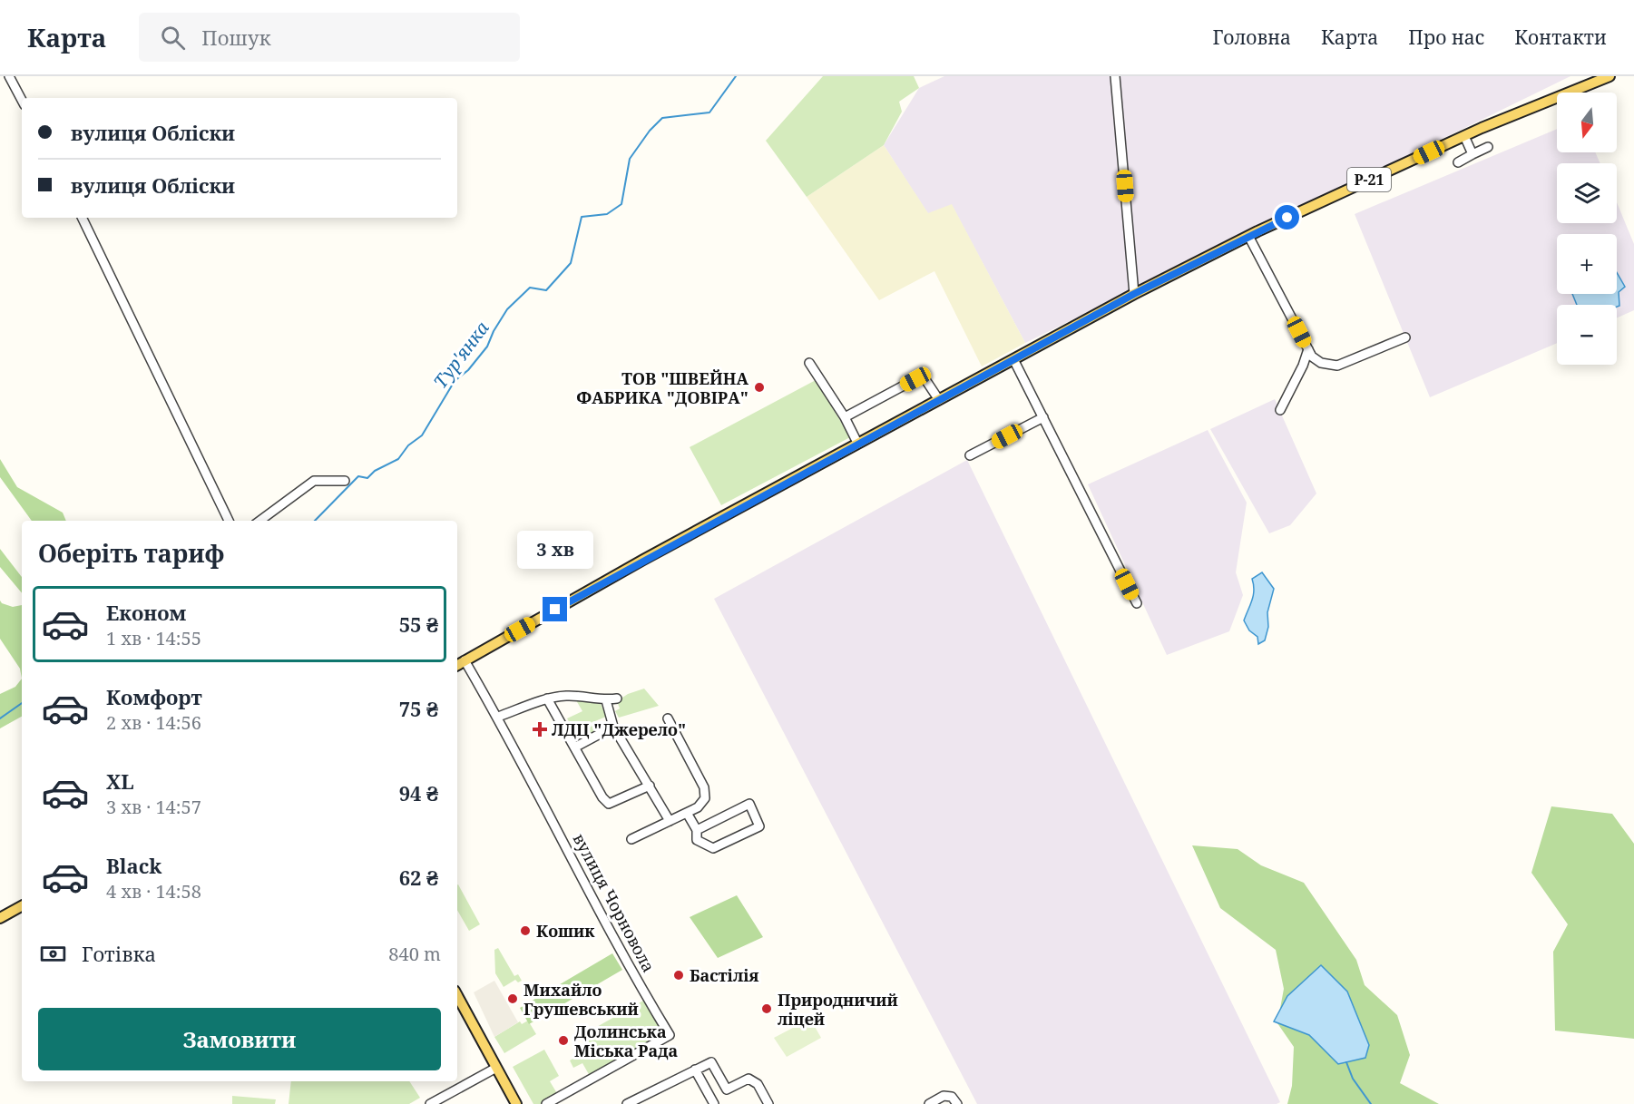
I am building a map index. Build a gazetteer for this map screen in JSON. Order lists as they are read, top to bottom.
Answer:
{
  "streets": {
    "main road": ["Р-21"],
    "street": ["вулиця Чорновола"]
  },
  "crossings": [
    ["Р-21", "вулиця Чорновола"]
  ],
  "water": ["Тур'янка"],
  "places": {
    "other": [
      "ТОВ \"ШВЕЙНА ФАБРИКА \"ДОВІРА\"",
      "Кошик",
      "Бастілія",
      "Михайло Грушевський",
      "Природничий ліцей",
      "Долинська Міська Рада"
    ],
    "health": ["ЛДЦ \"Джерело\""]
  },
  "north": "bottom",
  "page": {
    "header": "Карта",
    "search": "Пошук",
    "nav": [
      "Головна",
      "Карта",
      "Про нас",
      "Контакти"
    ],
    "map_buttons": ["+", "−"],
    "banner": ["вулиця Обліски", "вулиця Обліски"],
    "heading": "Оберіть тариф",
    "bubble": "3 хв",
    "list": [
      {
        "name": "Економ",
        "note": "1 хв · 14:55",
        "value": "55 ₴"
      },
      {
        "name": "Комфорт",
        "note": "2 хв · 14:56",
        "value": "75 ₴"
      },
      {
        "name": "XL",
        "note": "3 хв · 14:57",
        "value": "94 ₴"
      },
      {
        "name": "Black",
        "note": "4 хв · 14:58",
        "value": "62 ₴"
      }
    ],
    "pay": ["Готівка", "840 m"],
    "buttons": "Замовити"
  }
}
